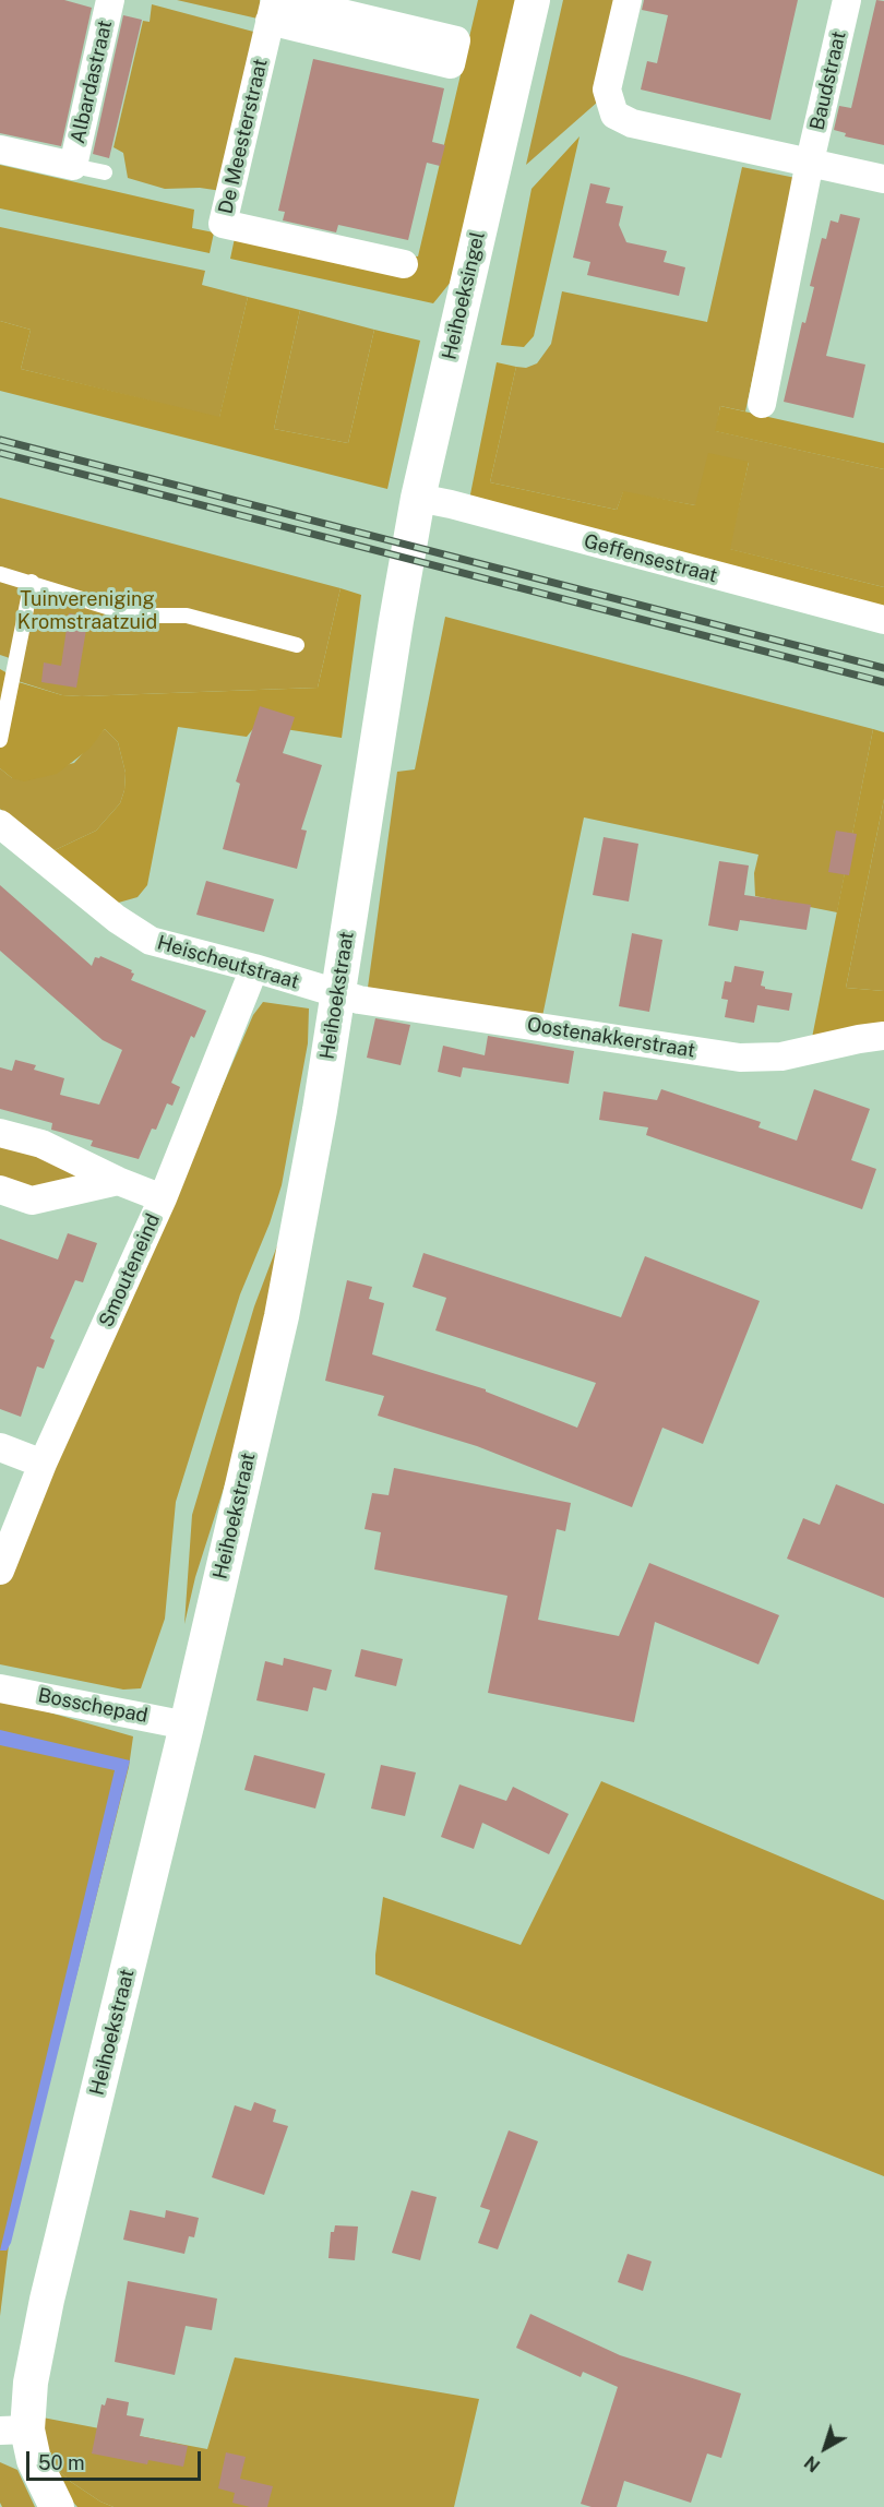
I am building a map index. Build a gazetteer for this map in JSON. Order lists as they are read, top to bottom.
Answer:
{
  "streets": {
    "street": [
      "Baudstraat",
      "Albardastraat",
      "De Meesterstraat",
      "Heihoeksingel",
      "Geffensestraat",
      "Heischeutstraat",
      "Heihoekstraat",
      "Oostenakkerstraat",
      "Smouteneind",
      "Bosschepad"
    ]
  },
  "crossings": [
    ["Heihoeksingel", "Geffensestraat"],
    ["Heihoeksingel", "Heihoekstraat"],
    ["Heischeutstraat", "Heihoekstraat"],
    ["Heischeutstraat", "Oostenakkerstraat"],
    ["Heischeutstraat", "Smouteneind"],
    ["Heihoekstraat", "Oostenakkerstraat"],
    ["Heihoekstraat", "Bosschepad"]
  ],
  "parks": ["Tuinvereniging Kromstraatzuid"],
  "scale_bar": "50 m",
  "north": "bottom left"
}
